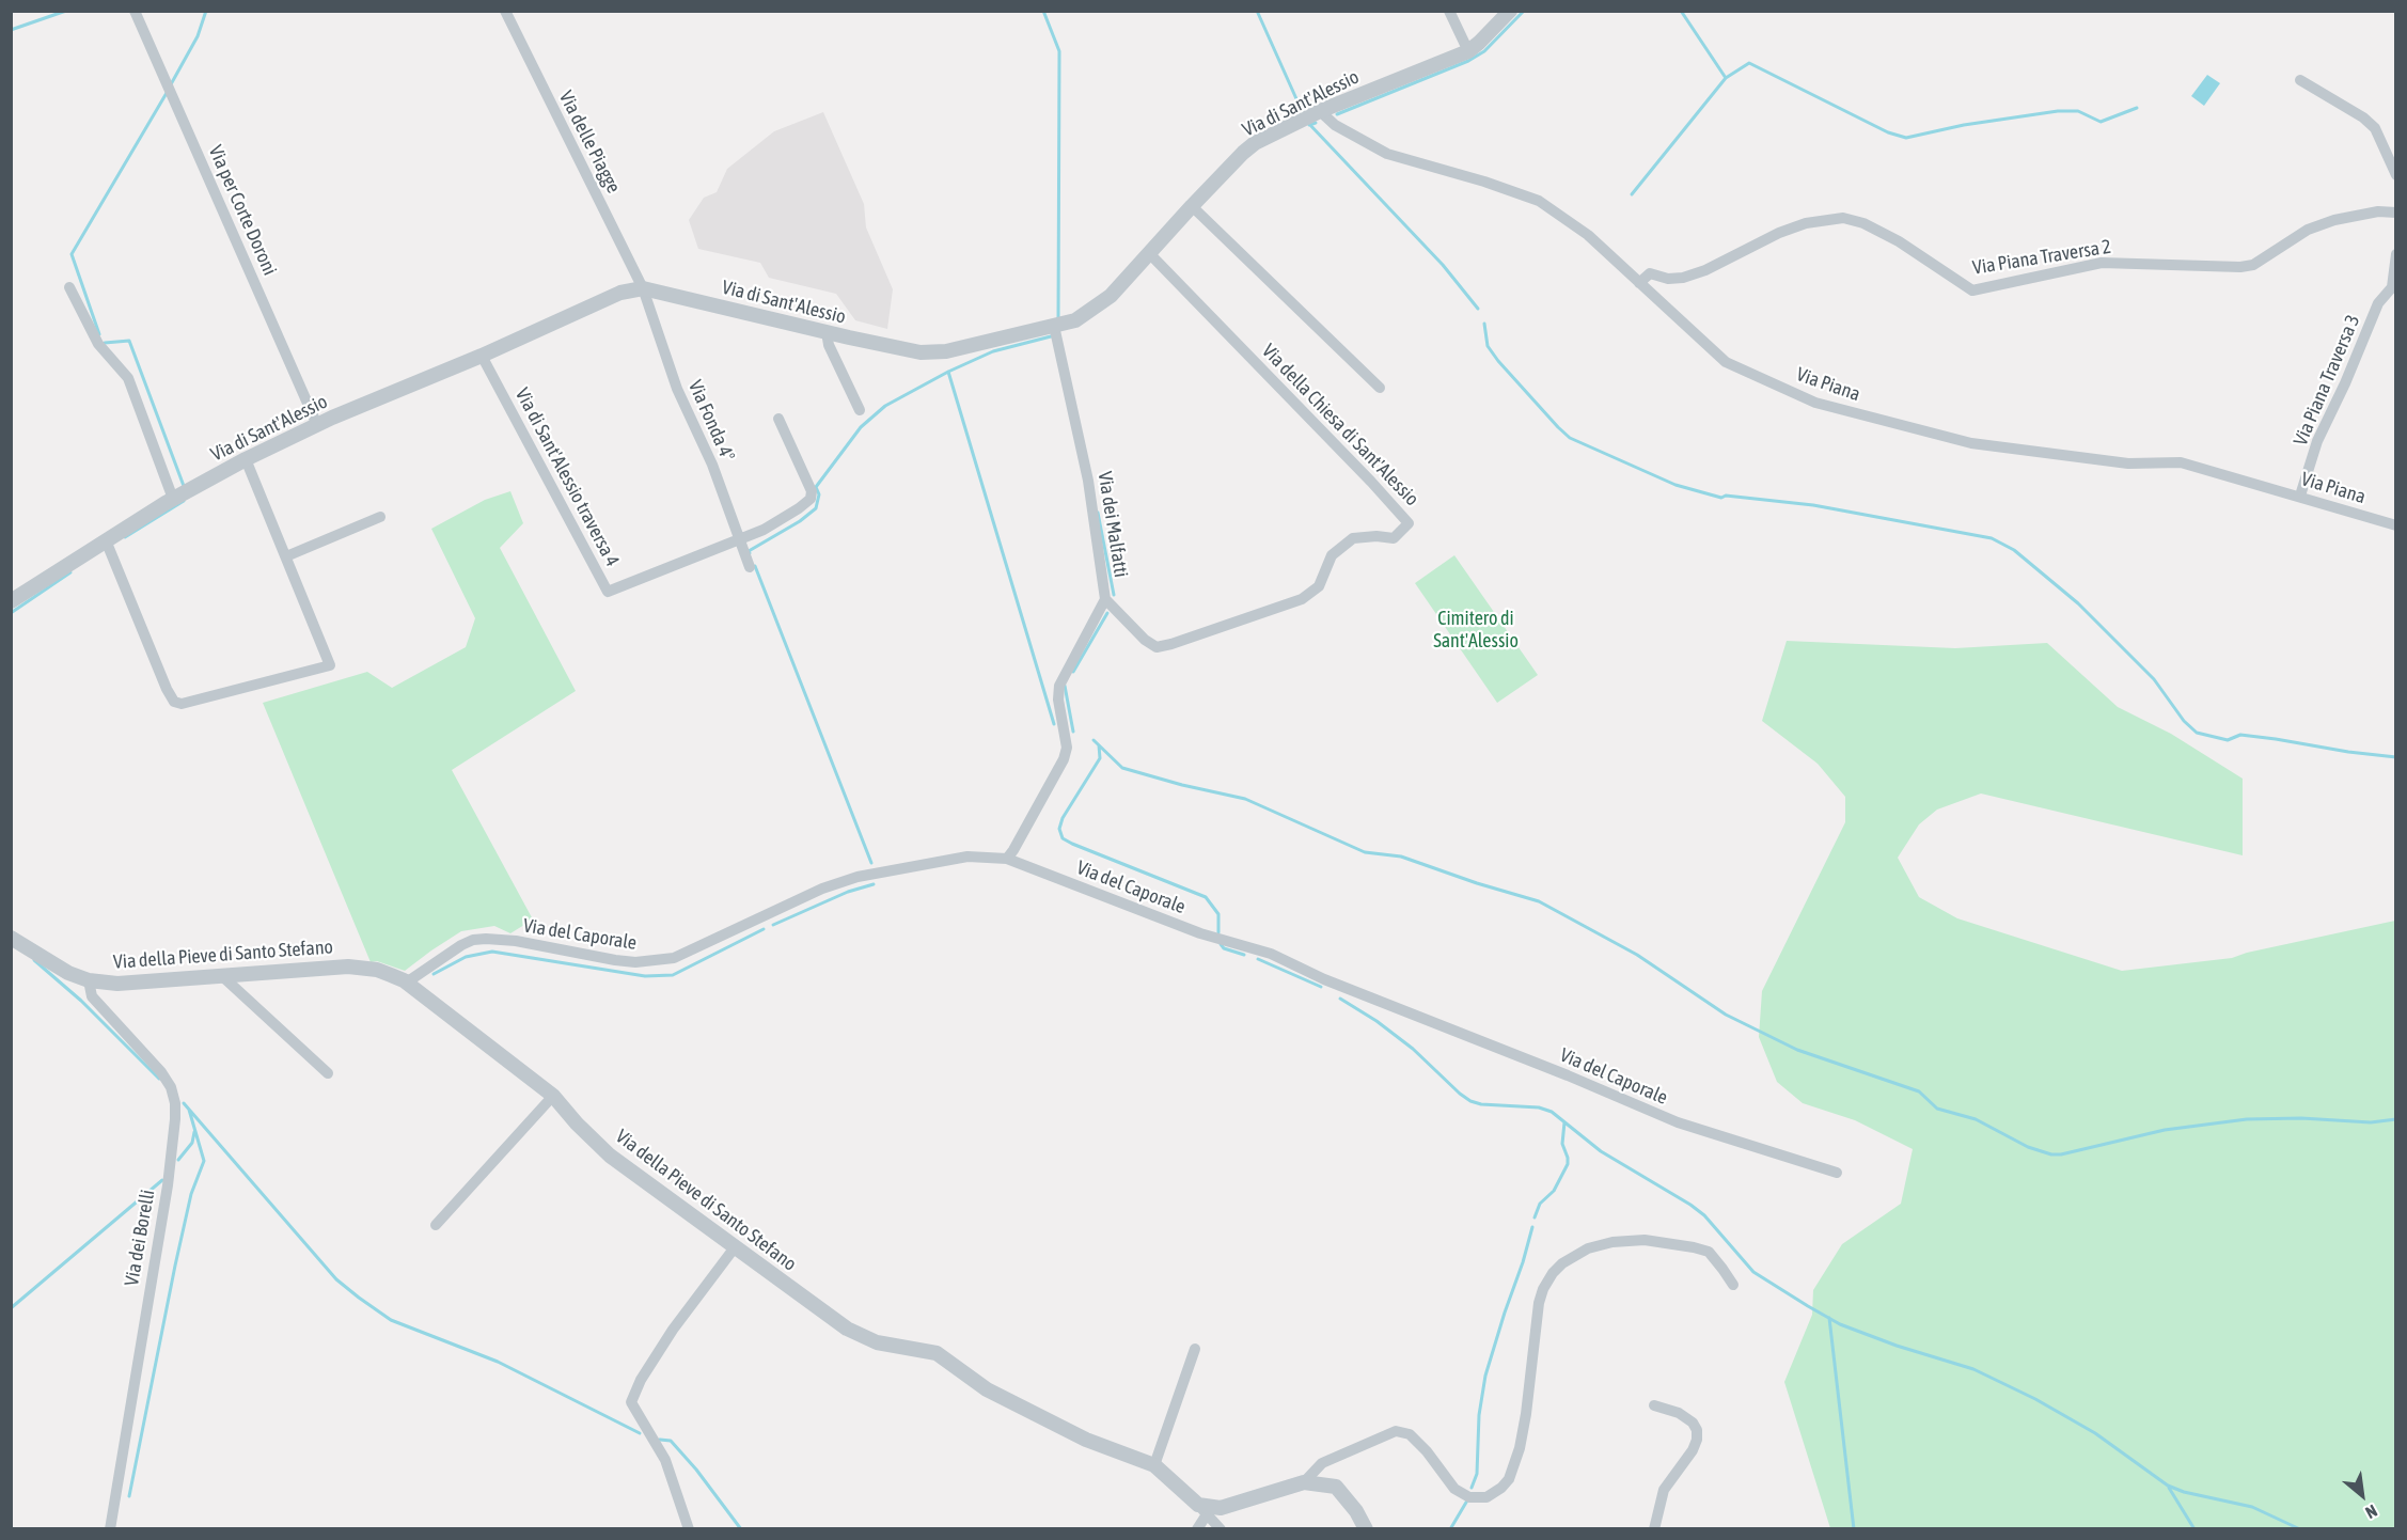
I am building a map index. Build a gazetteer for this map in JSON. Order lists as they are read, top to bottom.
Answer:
{
  "streets": {
    "street": [
      "Via di Sant'Alessio",
      "Via delle Piagge",
      "Via per Corte Doroni",
      "Via Piana Traversa 2",
      "Via Piana Traversa 3",
      "Via Piana",
      "Via Fonda 4°",
      "Via della Chiesa di Sant'Alessio",
      "Via di Sant'Alessio traversa 4",
      "Via dei Malfatti",
      "Via del Caporale",
      "Via della Pieve di Santo Stefano",
      "Via dei Borelli"
    ]
  },
  "crossings": [
    ["Via di Sant'Alessio", "Via delle Piagge"],
    ["Via di Sant'Alessio", "Via per Corte Doroni"],
    ["Via di Sant'Alessio", "Via Piana"],
    ["Via di Sant'Alessio", "Via Fonda 4°"],
    ["Via di Sant'Alessio", "Via della Chiesa di Sant'Alessio"],
    ["Via di Sant'Alessio", "Via di Sant'Alessio traversa 4"],
    ["Via di Sant'Alessio", "Via dei Malfatti"],
    ["Via delle Piagge", "Via Fonda 4°"],
    ["Via Piana Traversa 2", "Via Piana"],
    ["Via Piana Traversa 3", "Via Piana"],
    ["Via Fonda 4°", "Via di Sant'Alessio traversa 4"],
    ["Via della Chiesa di Sant'Alessio", "Via dei Malfatti"],
    ["Via dei Malfatti", "Via del Caporale"],
    ["Via del Caporale", "Via della Pieve di Santo Stefano"],
    ["Via della Pieve di Santo Stefano", "Via dei Borelli"]
  ],
  "parks": ["Cimitero di Sant'Alessio"],
  "north": "bottom right"
}
